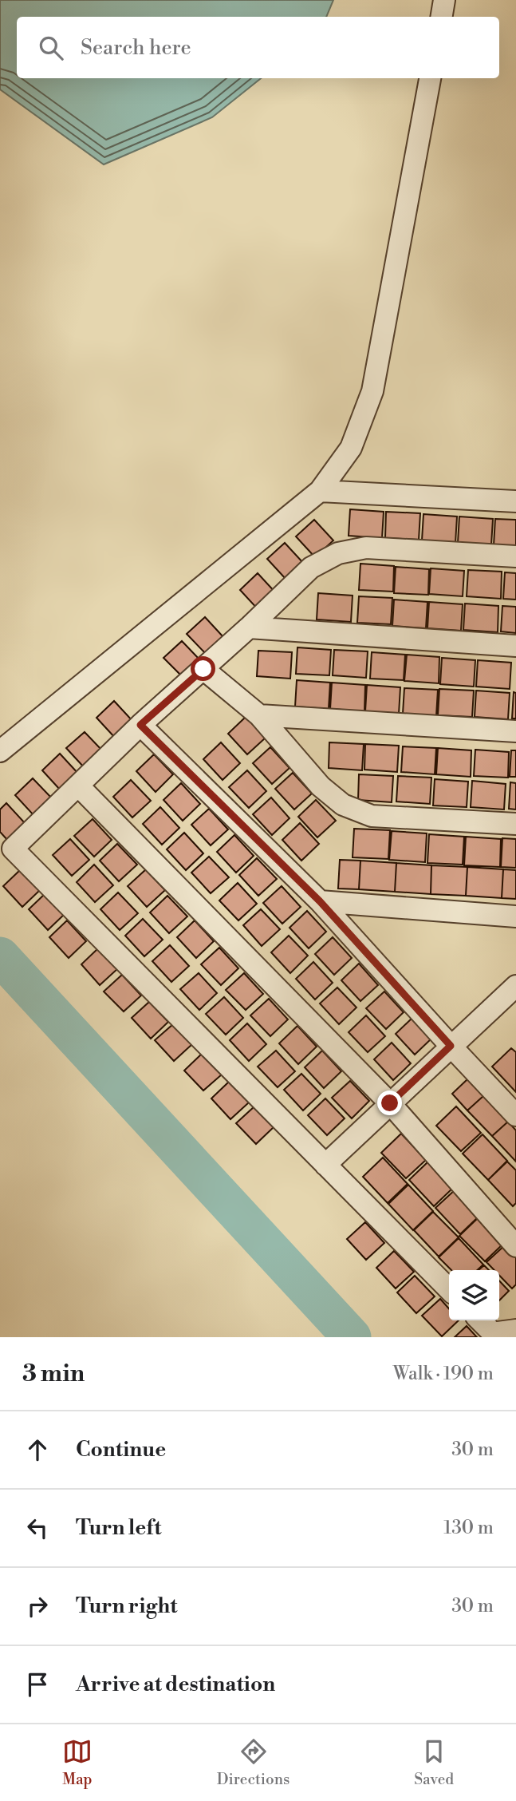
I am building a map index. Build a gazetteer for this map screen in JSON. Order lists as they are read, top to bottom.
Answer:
{
  "page": {
    "search": "Search here",
    "heading": ["3 min", "Walk · 190 m"],
    "list": [
      ["Continue", "30 m"],
      ["Turn left", "130 m"],
      ["Turn right", "30 m"],
      "Arrive at destination"
    ],
    "nav": ["Map", "Directions", "Saved"]
  }
}
